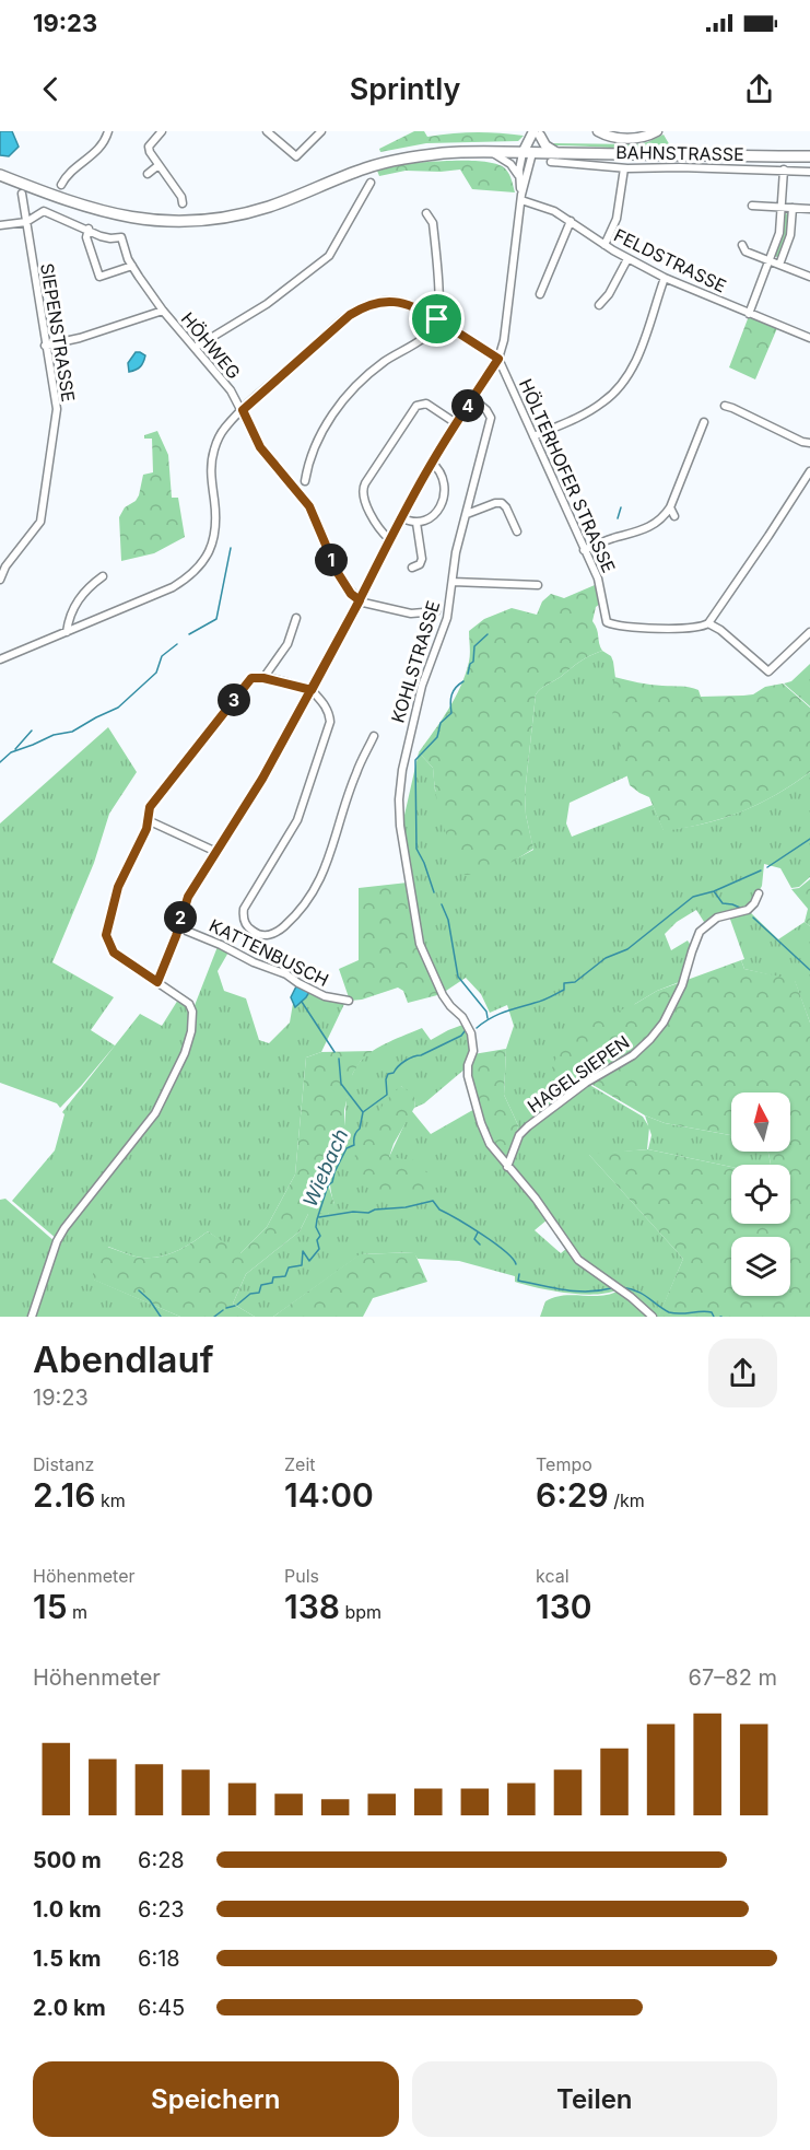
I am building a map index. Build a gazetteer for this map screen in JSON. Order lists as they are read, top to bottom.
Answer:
{
  "streets": {
    "street": [
      "BAHNSTRASSE",
      "FELDSTRASSE",
      "SIEPENSTRASSE",
      "HÖHWEG",
      "HÖLTERHOFER STRASSE",
      "KOHLSTRASSE",
      "KATTENBUSCH",
      "HAGELSIEPEN"
    ]
  },
  "crossings": [
    ["KOHLSTRASSE", "HAGELSIEPEN"]
  ],
  "water": ["Wiebach"],
  "north": "top",
  "page": {
    "status": "19:23",
    "header": "Sprintly",
    "pins": [
      "4",
      "1",
      "3",
      "2"
    ],
    "heading": ["Abendlauf", "19:23"],
    "stats": [
      ["Distanz", "2.16 km"],
      ["Zeit", "14:00"],
      ["Tempo", "6:29 /km"],
      ["Höhenmeter", "15 m"],
      ["Puls", "138 bpm"],
      ["kcal", "130"]
    ],
    "chart": ["Höhenmeter", "67–82 m"],
    "list": [
      {
        "name": "500 m",
        "note": "6:28"
      },
      {
        "name": "1.0 km",
        "note": "6:23"
      },
      {
        "name": "1.5 km",
        "note": "6:18"
      },
      {
        "name": "2.0 km",
        "note": "6:45"
      }
    ],
    "buttons": ["Speichern", "Teilen"]
  }
}
